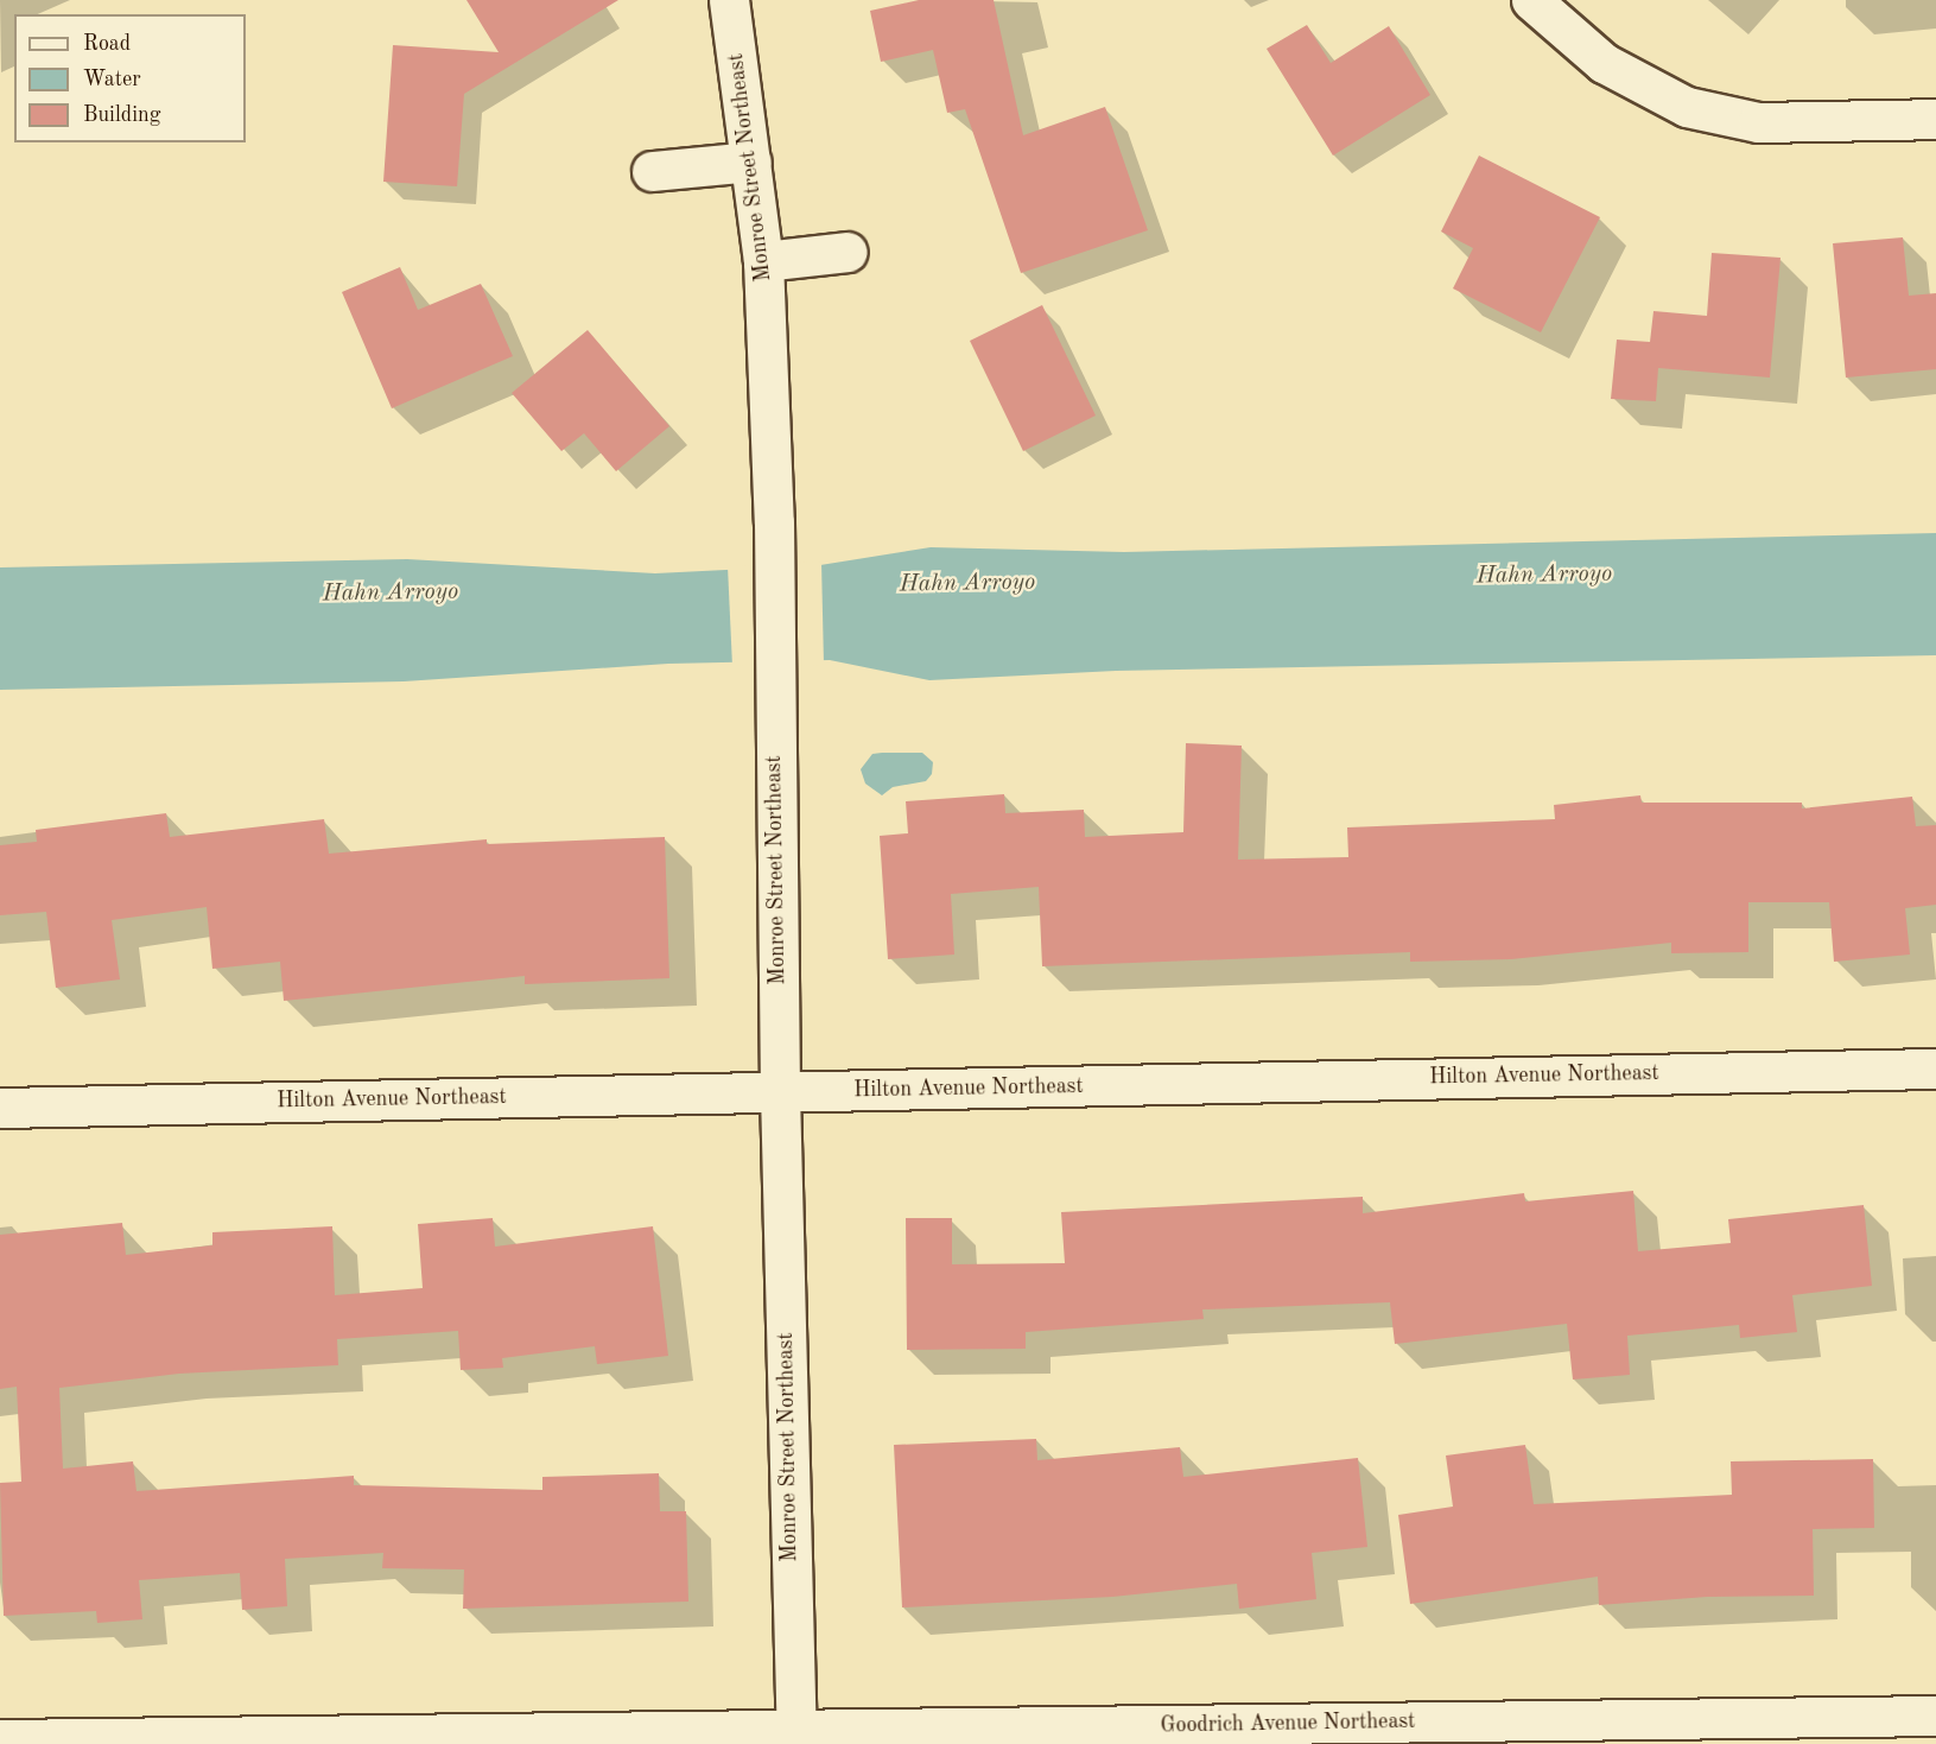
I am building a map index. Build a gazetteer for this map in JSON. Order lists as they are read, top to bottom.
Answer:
{
  "streets": {
    "street": ["Monroe Street Northeast", "Hilton Avenue Northeast", "Goodrich Avenue Northeast"]
  },
  "crossings": [
    ["Monroe Street Northeast", "Hilton Avenue Northeast"],
    ["Monroe Street Northeast", "Goodrich Avenue Northeast"]
  ],
  "water": ["Hahn Arroyo"],
  "legend": ["Road", "Water", "Building"]
}
